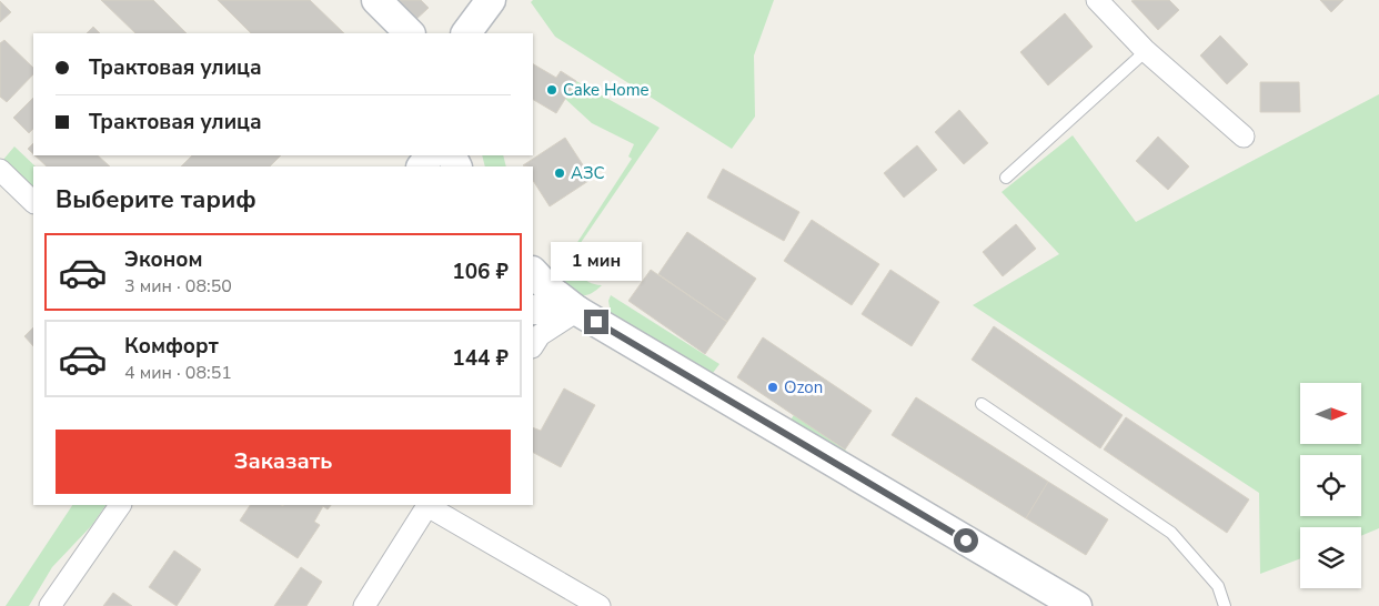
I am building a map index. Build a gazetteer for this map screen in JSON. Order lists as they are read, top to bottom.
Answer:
{
  "places": ["Cake Home", "АЗС", "Ozon"],
  "north": "right",
  "page": {
    "banner": ["Трактовая улица", "Трактовая улица"],
    "heading": "Выберите тариф",
    "list": [
      {
        "name": "Эконом",
        "note": "3 мин · 08:50",
        "value": "106 ₽"
      },
      {
        "name": "Комфорт",
        "note": "4 мин · 08:51",
        "value": "144 ₽"
      }
    ],
    "bubble": "1 мин",
    "buttons": "Заказать"
  }
}
